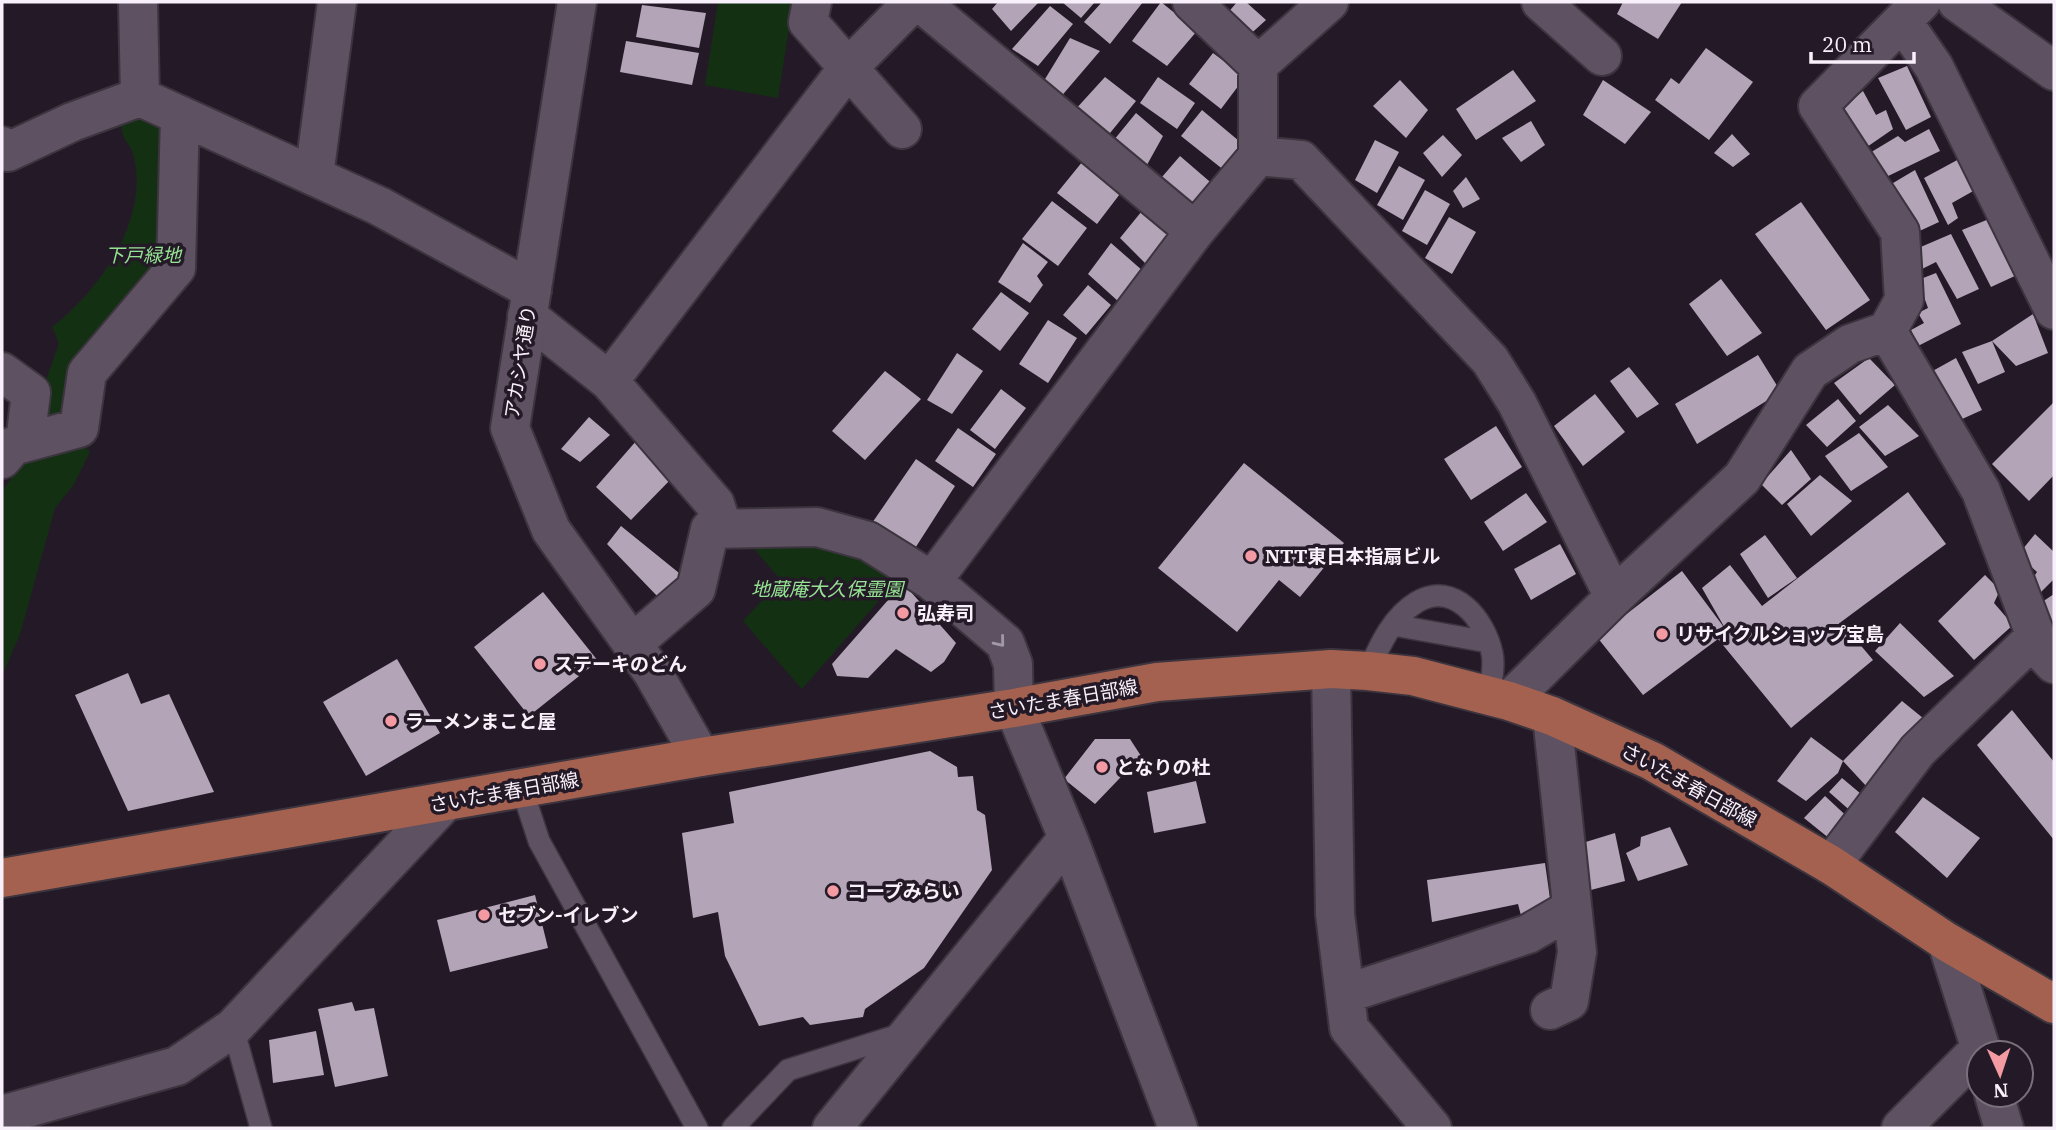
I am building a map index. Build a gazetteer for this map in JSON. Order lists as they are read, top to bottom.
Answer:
{
  "streets": {
    "main road": ["さいたま春日部線"],
    "street": ["アカシヤ通り"]
  },
  "crossings": [
    ["アカシヤ通り", "さいたま春日部線"]
  ],
  "parks": ["下戸緑地", "地蔵庵大久保霊園"],
  "places": [
    "NTT東日本指扇ビル",
    "弘寿司",
    "リサイクルショップ宝島",
    "ステーキのどん",
    "ラーメンまこと屋",
    "となりの杜",
    "コープみらい",
    "セブン-イレブン"
  ],
  "scale_bar": "20 m",
  "north": "bottom"
}
